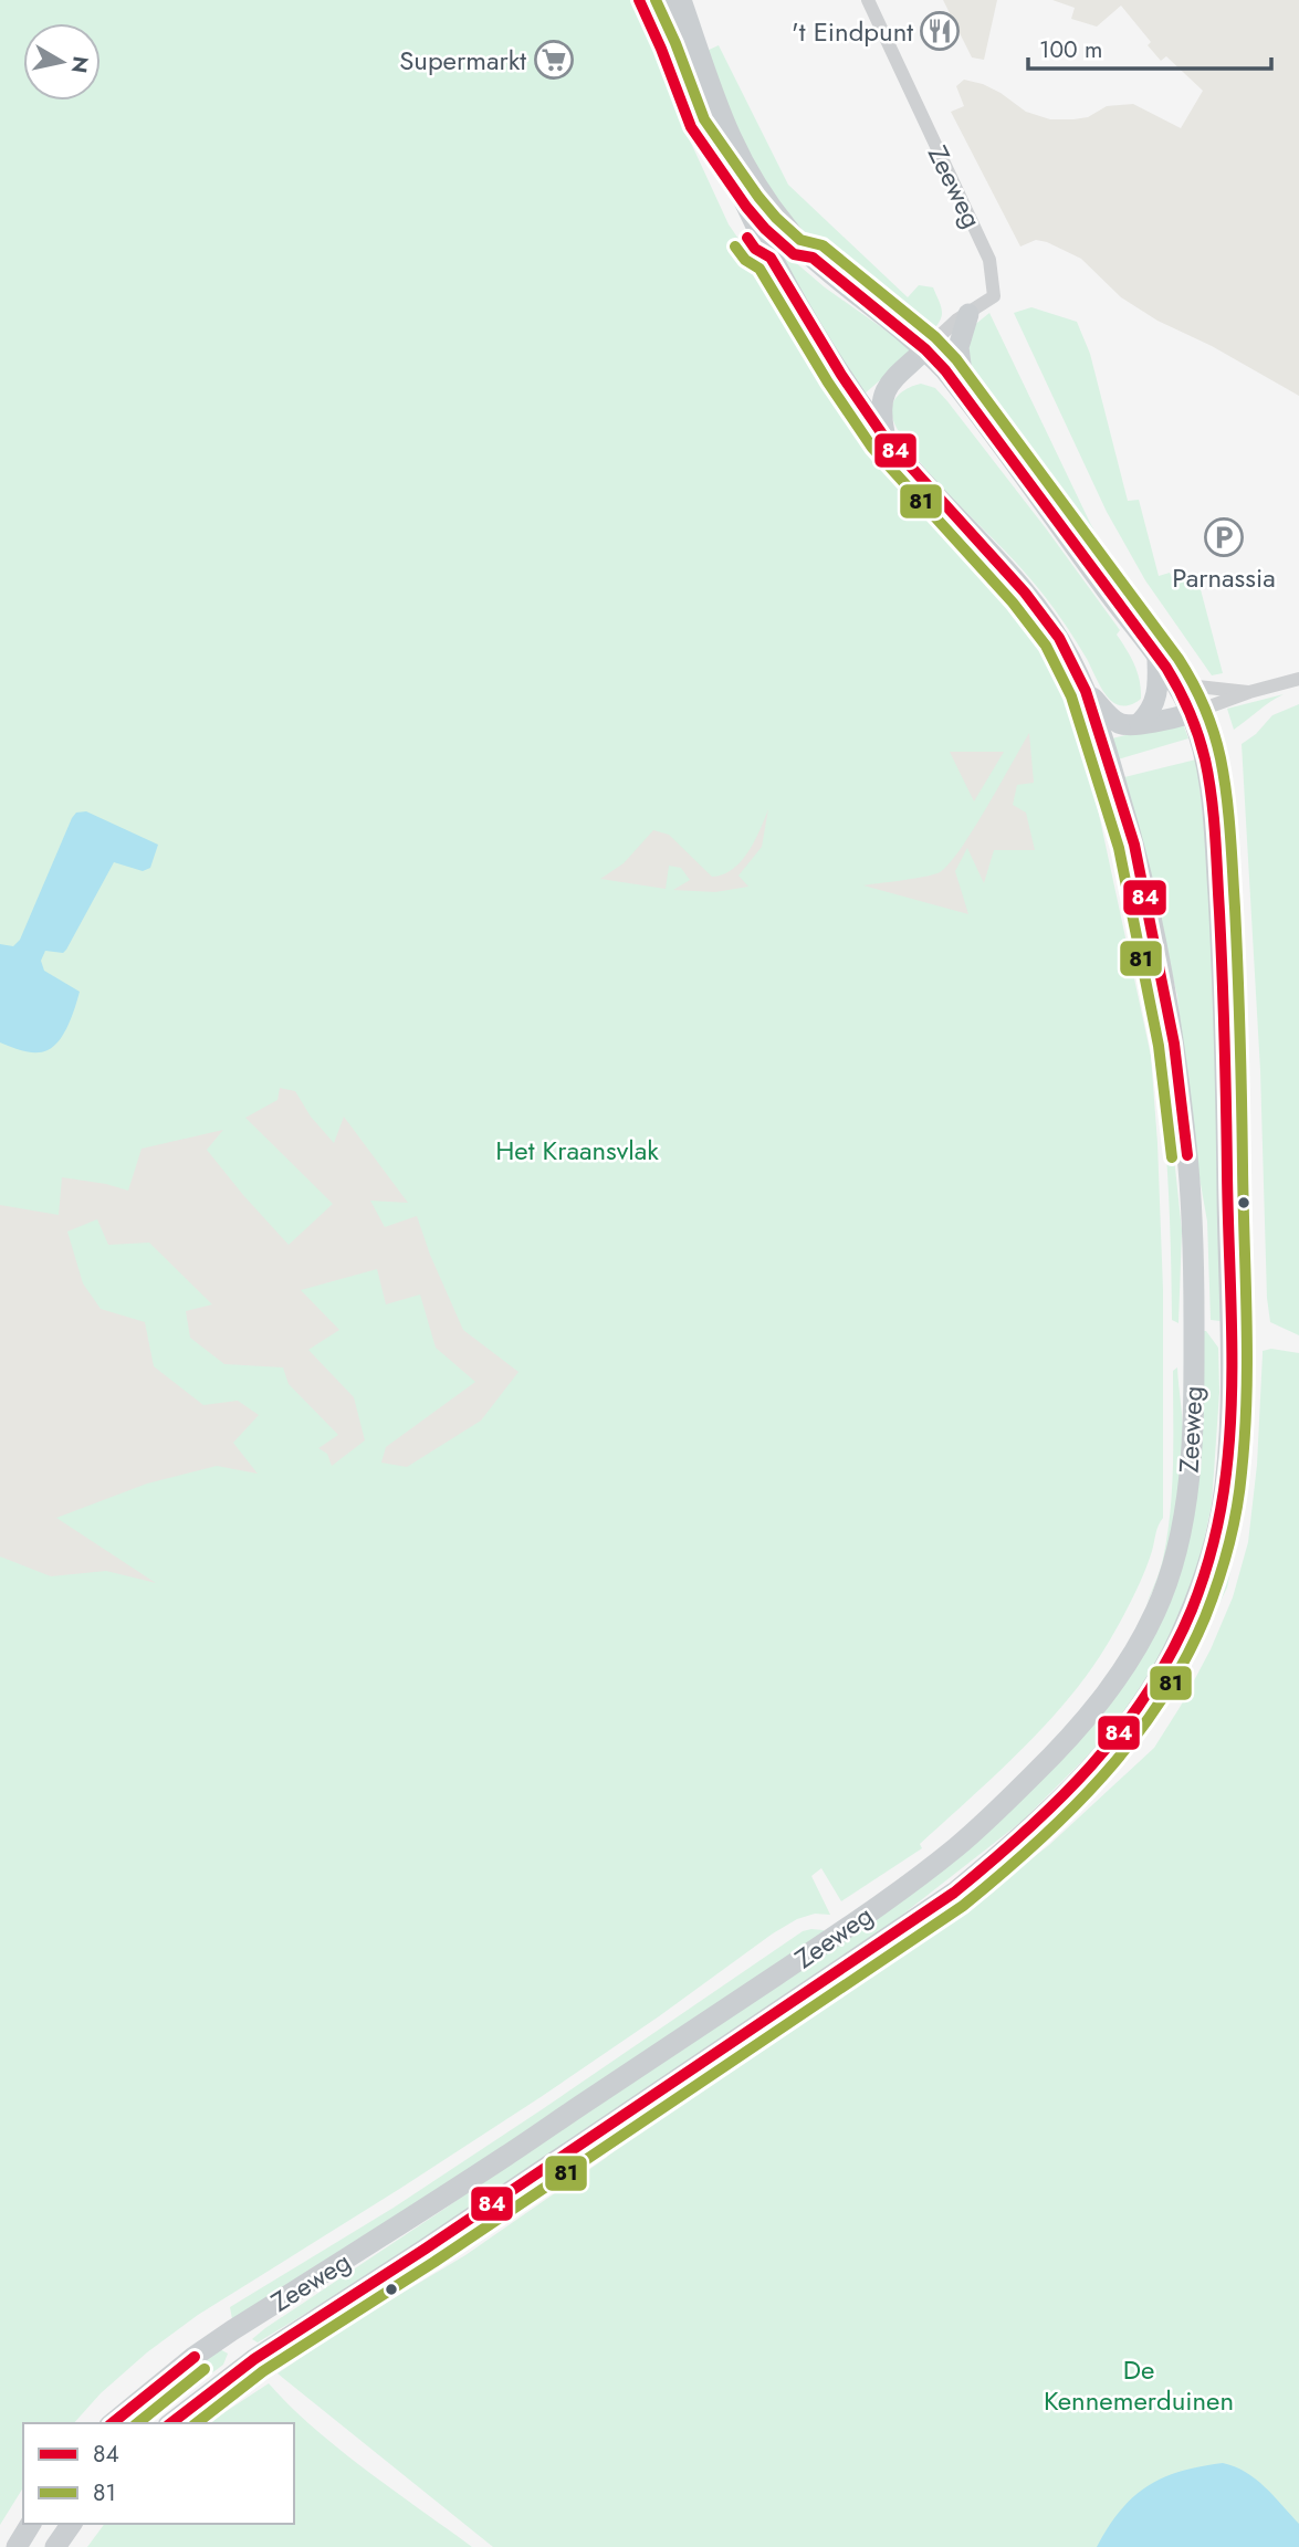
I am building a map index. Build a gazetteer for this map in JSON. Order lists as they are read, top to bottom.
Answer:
{
  "streets": {
    "main road": ["Zeeweg"]
  },
  "parks": ["Het Kraansvlak", "De Kennemerduinen"],
  "places": {
    "restaurant": ["'t Eindpunt"],
    "supermarket": ["Supermarkt"],
    "parking": ["Parnassia"]
  },
  "lines": ["transit line 84", "transit line 81"],
  "legend": ["84", "81"],
  "scale_bar": "100 m",
  "north": "right"
}
